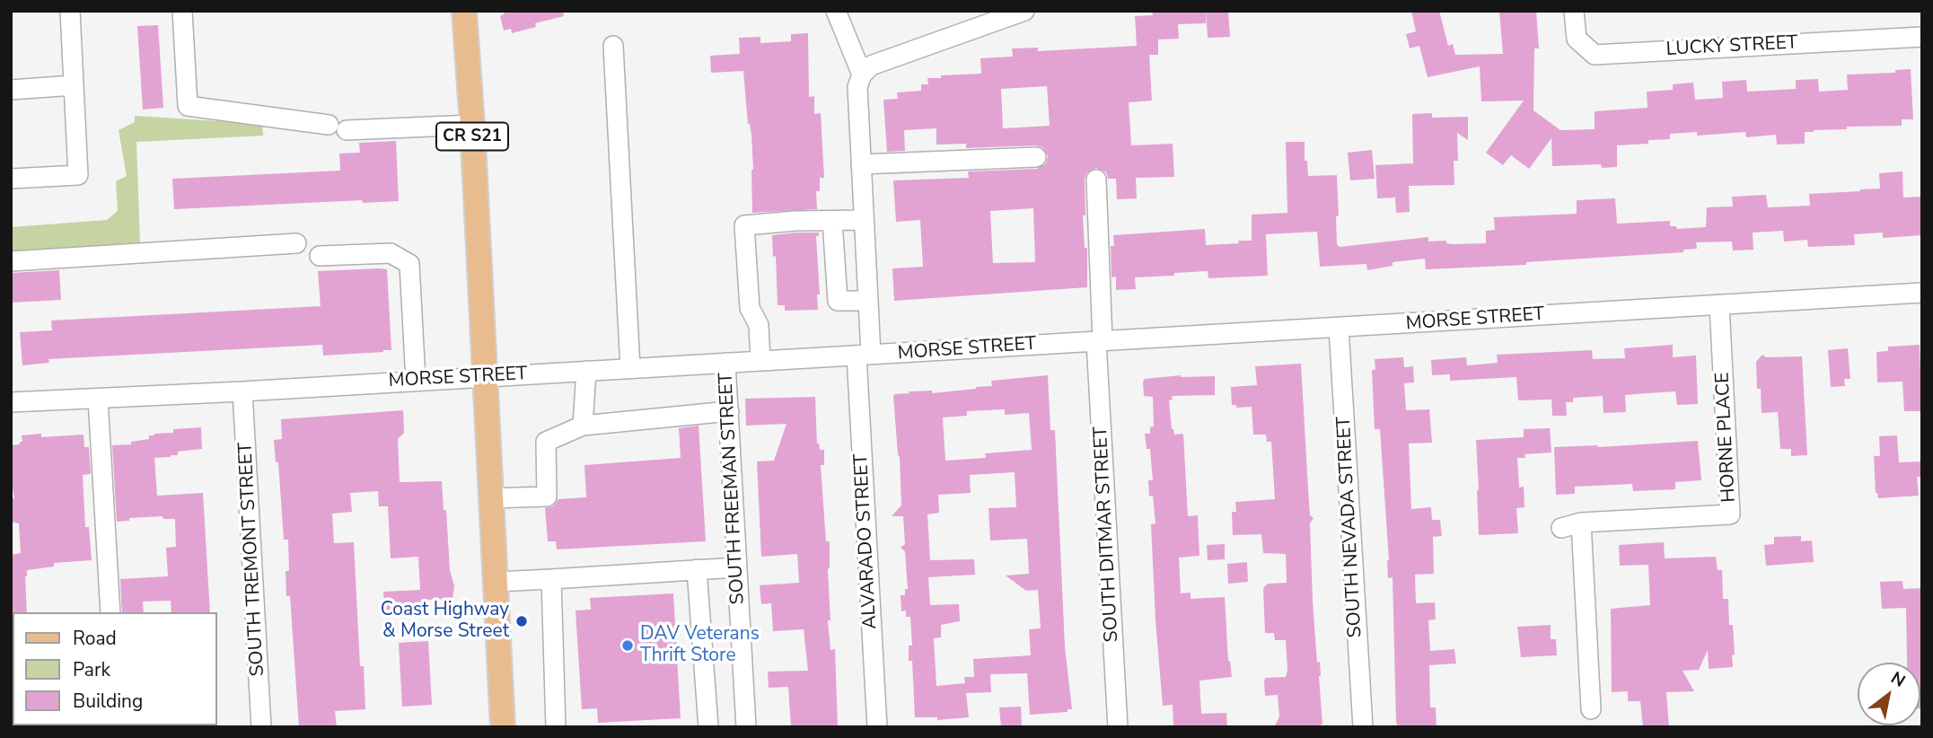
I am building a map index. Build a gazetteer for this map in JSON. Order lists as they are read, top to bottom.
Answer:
{
  "streets": {
    "main road": ["CR S21"],
    "street": [
      "LUCKY STREET",
      "MORSE STREET",
      "HORNE PLACE",
      "SOUTH FREEMAN STREET",
      "SOUTH NEVADA STREET",
      "SOUTH DITMAR STREET",
      "ALVARADO STREET",
      "SOUTH TREMONT STREET"
    ]
  },
  "crossings": [
    ["CR S21", "MORSE STREET"],
    ["MORSE STREET", "HORNE PLACE"],
    ["MORSE STREET", "SOUTH FREEMAN STREET"],
    ["MORSE STREET", "SOUTH NEVADA STREET"],
    ["MORSE STREET", "SOUTH DITMAR STREET"],
    ["MORSE STREET", "ALVARADO STREET"],
    ["MORSE STREET", "SOUTH TREMONT STREET"]
  ],
  "places": ["Coast Highway & Morse Street", "DAV Veterans Thrift Store"],
  "legend": ["Road", "Park", "Building"],
  "north": "top right"
}
